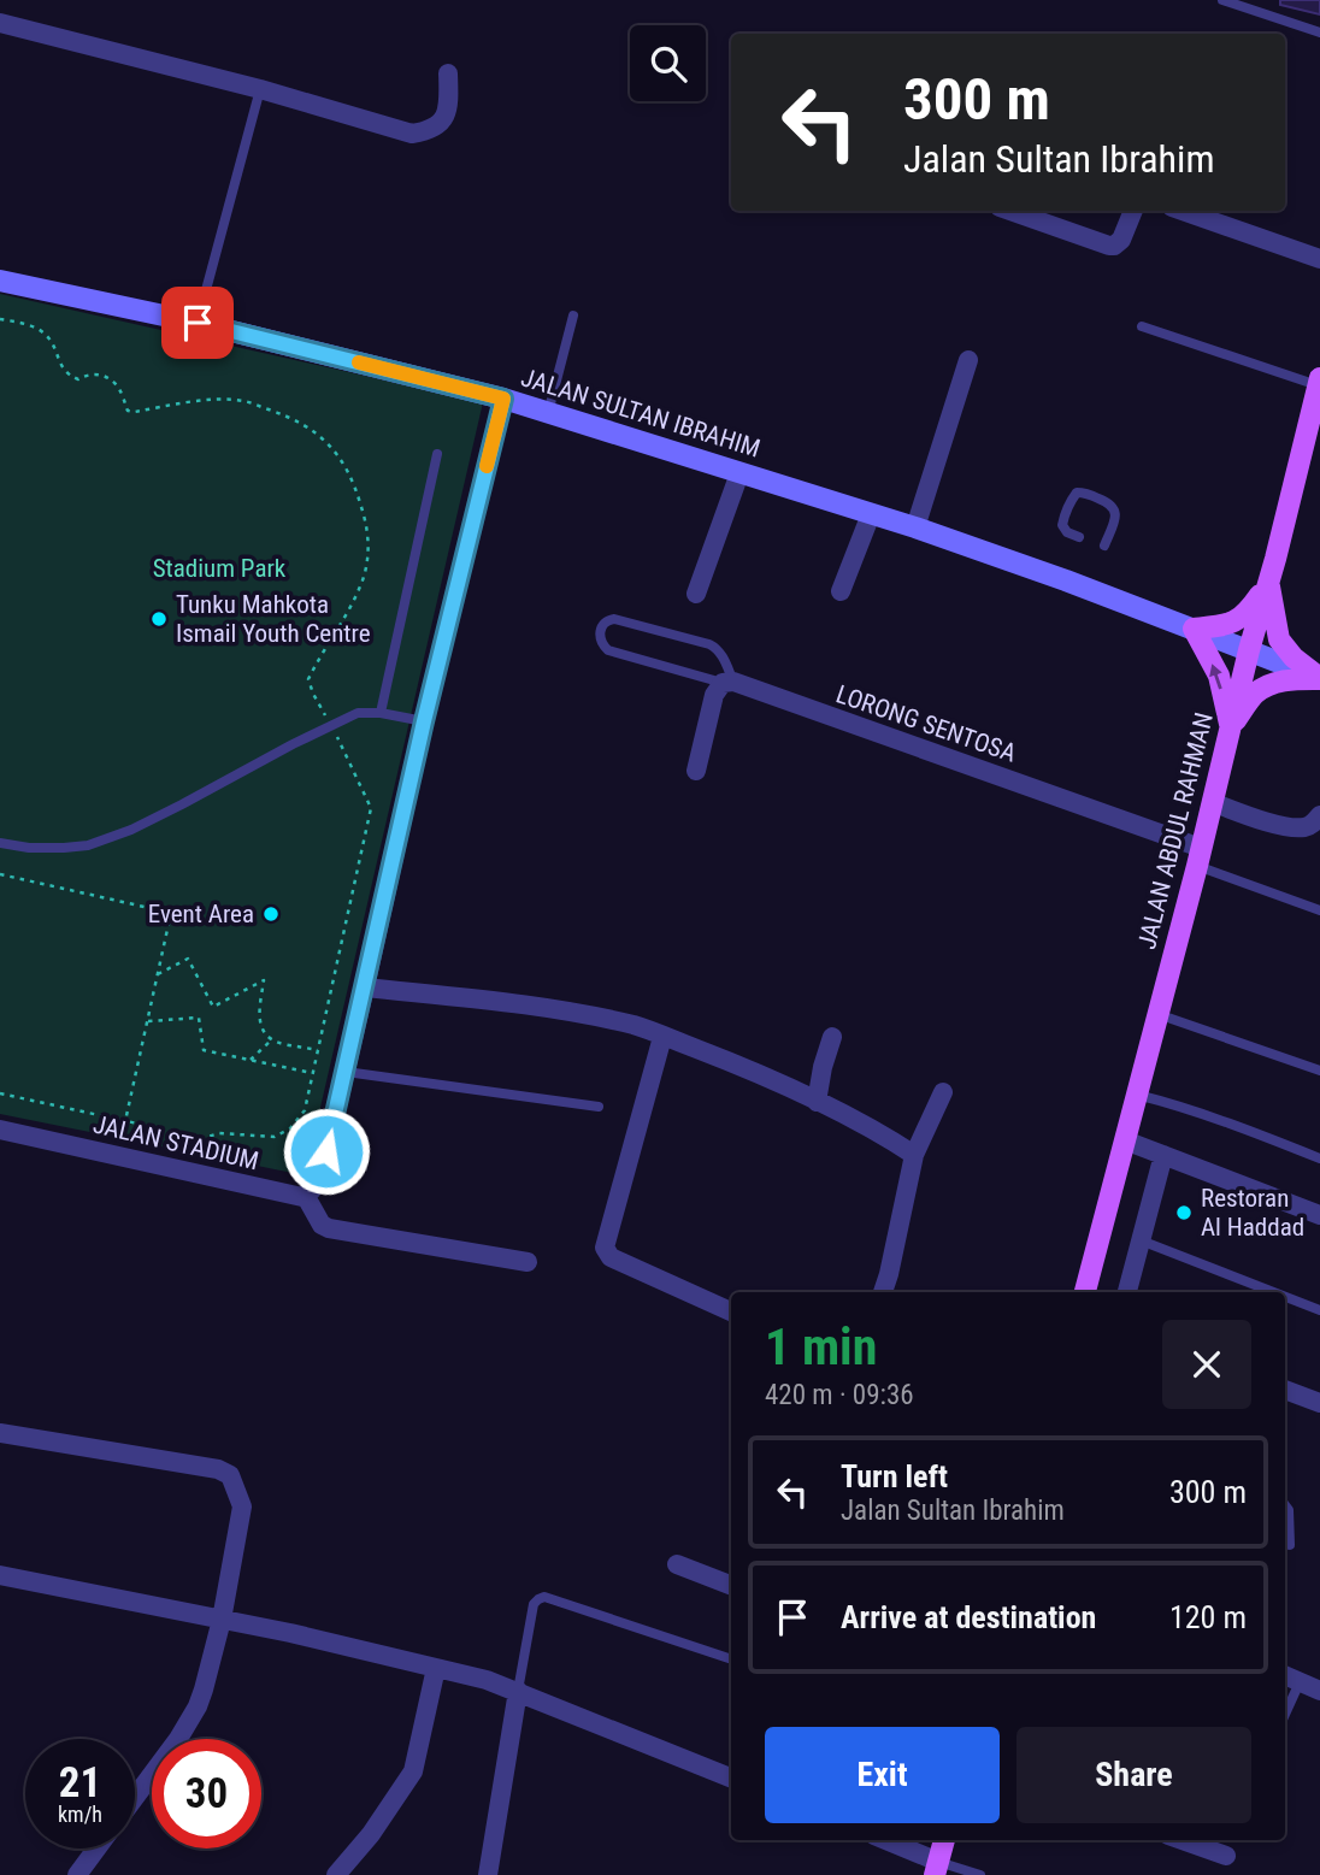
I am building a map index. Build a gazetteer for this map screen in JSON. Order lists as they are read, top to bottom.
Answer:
{
  "streets": {
    "main road": ["JALAN ABDUL RAHMAN"],
    "street": ["JALAN SULTAN IBRAHIM", "LORONG SENTOSA", "JALAN STADIUM"]
  },
  "crossings": [
    ["JALAN SULTAN IBRAHIM", "JALAN ABDUL RAHMAN"],
    ["LORONG SENTOSA", "JALAN ABDUL RAHMAN"]
  ],
  "parks": ["Stadium Park"],
  "places": ["Tunku Mahkota Ismail Youth Centre", "Event Area", "Restoran Al Haddad"],
  "page": {
    "turn": ["300 m", "Jalan Sultan Ibrahim"],
    "heading": ["1 min", "420 m · 09:36"],
    "list": [
      {
        "name": "Turn left",
        "note": "Jalan Sultan Ibrahim",
        "value": "300 m"
      },
      {
        "name": "Arrive at destination",
        "value": "120 m"
      }
    ],
    "buttons": ["Exit", "Share"],
    "speed": "21 km/h",
    "limit": "30"
  }
}
